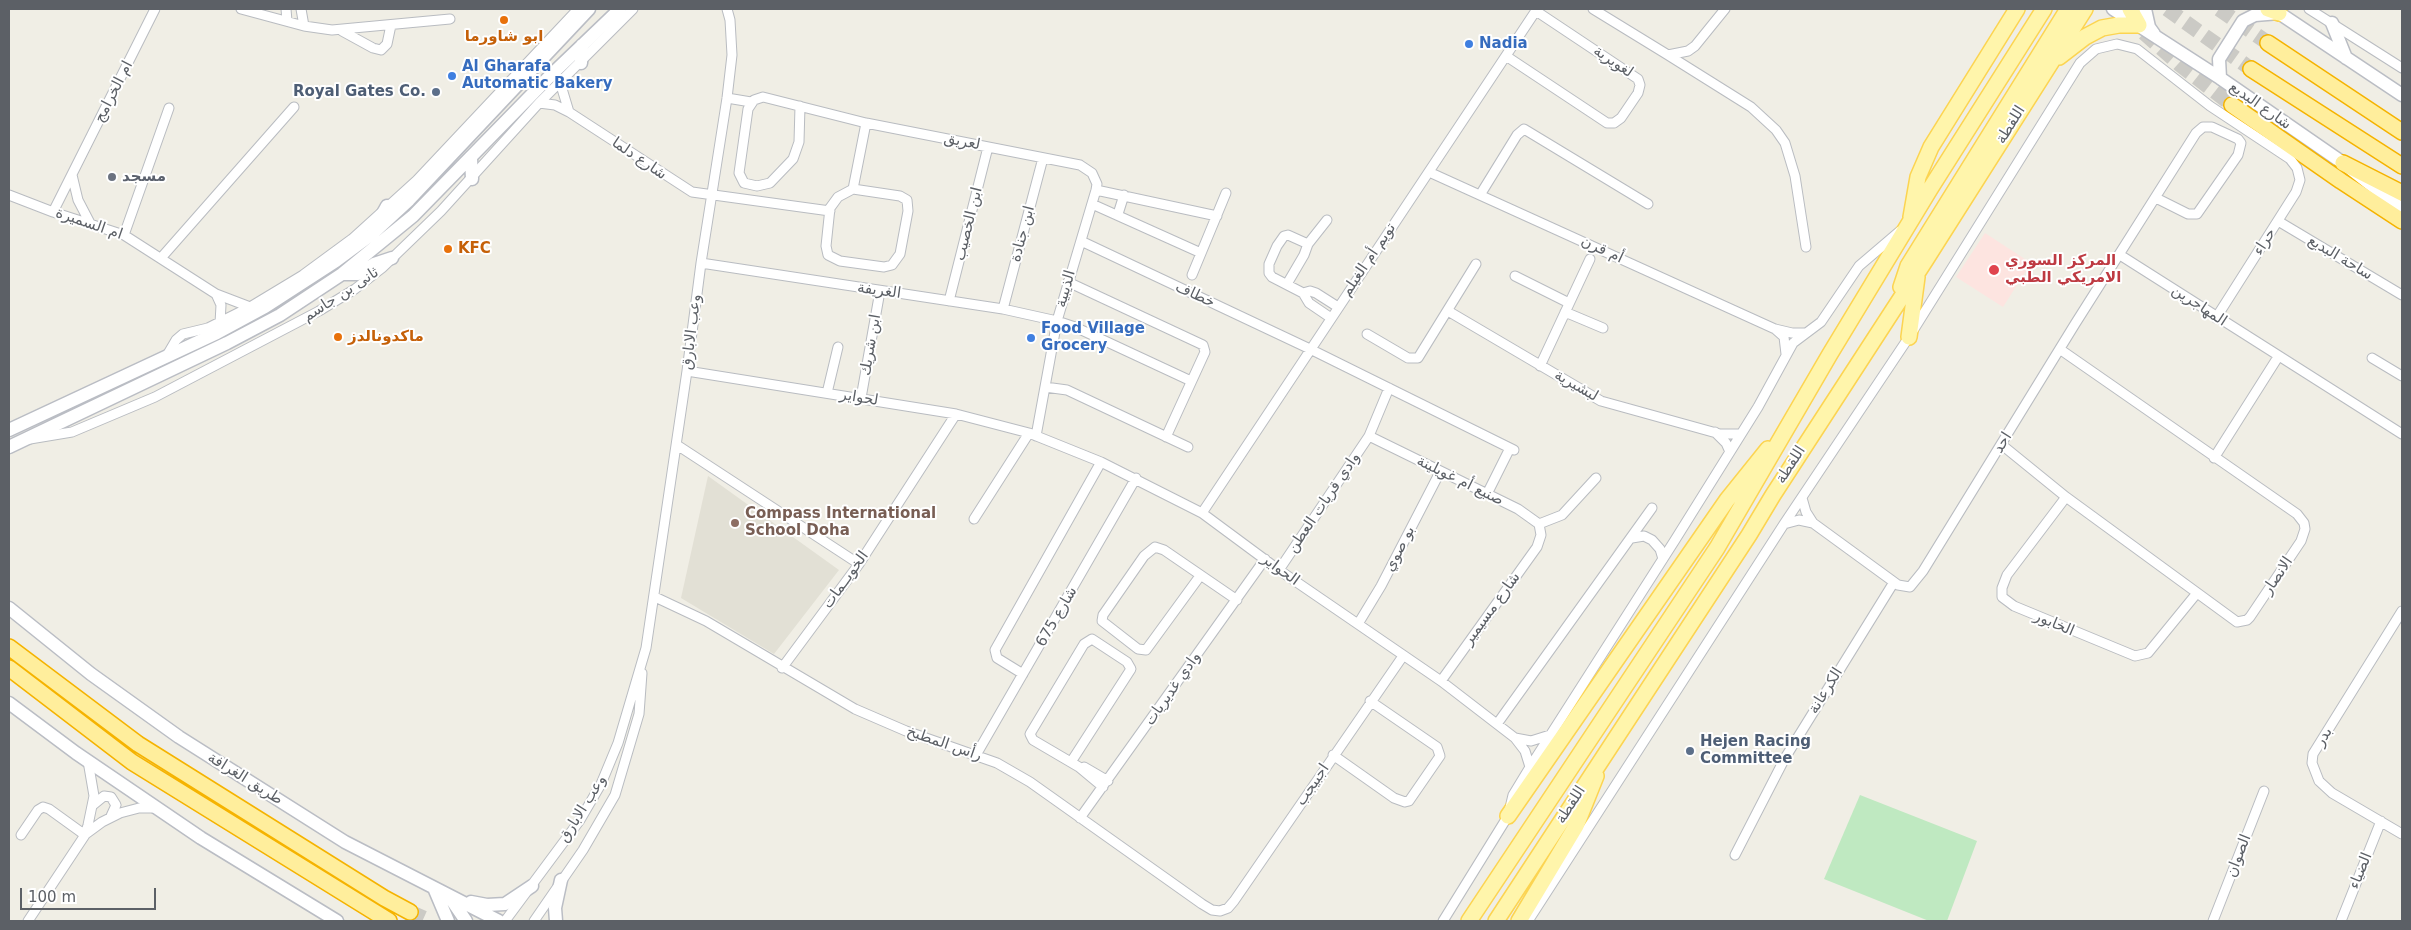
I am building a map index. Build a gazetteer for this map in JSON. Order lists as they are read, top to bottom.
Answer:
{
  "streets": {
    "highway": ["شارع البديع", "طريق الغرافة"],
    "main road": ["اللقطة", "ثانى بن جاسم"],
    "street": [
      "لغويرية",
      "ام الخرامج",
      "لعريق",
      "شارع دلما",
      "ام السميرة",
      "ابن الخصيب",
      "ابن جنادة",
      "حراء",
      "أم قرن",
      "ساحة البديع",
      "تويم أم الغيلم",
      "الذيبية",
      "الغريفة",
      "خطاف",
      "المهاجرين",
      "وعب الابارق",
      "ابن شريك",
      "لبشيرية",
      "لحواير",
      "احد",
      "صنيع أم غويلينة",
      "وادي قريات العطن",
      "بو صوي",
      "الحواير",
      "الانصار",
      "الخويــمات",
      "شارع مسيمير",
      "شارع 675",
      "الخابور",
      "وادي غديريات",
      "الكرعانة",
      "بدر",
      "رأس المطبخ",
      "اجبيجب",
      "الصوان",
      "الضياء"
    ]
  },
  "crossings": [
    ["لغويرية", "تويم أم الغيلم"],
    ["ام الخرامج", "ام السميرة"],
    ["شارع البديع", "اللقطة"],
    ["شارع البديع", "حراء"],
    ["اللقطة", "أم قرن"],
    ["اللقطة", "لبشيرية"],
    ["اللقطة", "الحواير"],
    ["لعريق", "ابن الخصيب"],
    ["لعريق", "ابن جنادة"],
    ["لعريق", "وعب الابارق"],
    ["شارع دلما", "ثانى بن جاسم"],
    ["شارع دلما", "وعب الابارق"],
    ["ابن الخصيب", "الغريفة"],
    ["ابن جنادة", "الغريفة"],
    ["حراء", "ساحة البديع"],
    ["حراء", "المهاجرين"],
    ["أم قرن", "تويم أم الغيلم"],
    ["تويم أم الغيلم", "خطاف"],
    ["تويم أم الغيلم", "الحواير"],
    ["الذيبية", "الغريفة"],
    ["الذيبية", "خطاف"],
    ["الذيبية", "لحواير"],
    ["الذيبية", "الحواير"],
    ["الغريفة", "وعب الابارق"],
    ["الغريفة", "ابن شريك"],
    ["المهاجرين", "احد"],
    ["وعب الابارق", "لحواير"],
    ["وعب الابارق", "رأس المطبخ"],
    ["ابن شريك", "لحواير"],
    ["لحواير", "الحواير"],
    ["لحواير", "الخويــمات"],
    ["احد", "الانصار"],
    ["احد", "الكرعانة"],
    ["صنيع أم غويلينة", "وادي قريات العطن"],
    ["صنيع أم غويلينة", "بو صوي"],
    ["صنيع أم غويلينة", "شارع مسيمير"],
    ["وادي قريات العطن", "الحواير"],
    ["بو صوي", "الحواير"],
    ["الحواير", "شارع مسيمير"],
    ["الحواير", "شارع 675"],
    ["الحواير", "وادي غديريات"],
    ["الحواير", "اجبيجب"],
    ["الانصار", "الخابور"],
    ["الخويــمات", "رأس المطبخ"],
    ["شارع 675", "رأس المطبخ"],
    ["وادي غديريات", "رأس المطبخ"],
    ["بدر", "الضياء"],
    ["رأس المطبخ", "اجبيجب"]
  ],
  "places": [
    "ابو شاورما",
    "Nadia",
    "Al Gharafa Automatic Bakery",
    "Royal Gates Co.",
    "مسجد",
    "KFC",
    "المركز السوري الامريكي الطبي",
    "ماكدونالدز",
    "Food Village Grocery",
    "Compass International School Doha",
    "Hejen Racing Committee"
  ],
  "scale_bar": "100 m"
}
